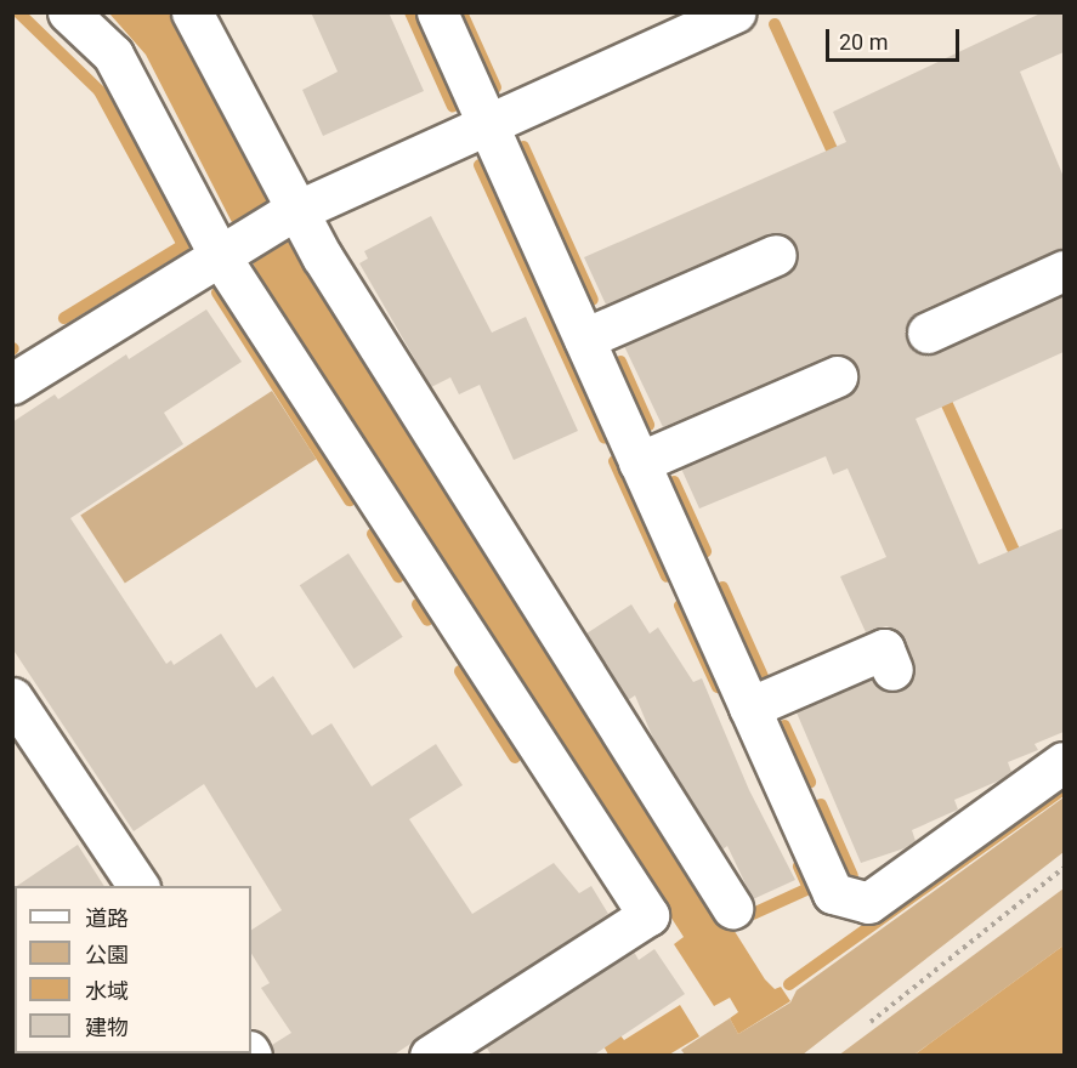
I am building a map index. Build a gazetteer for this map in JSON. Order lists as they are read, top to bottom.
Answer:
{
  "legend": [
    "道路",
    "公園",
    "水域",
    "建物"
  ],
  "scale_bar": "20 m"
}
